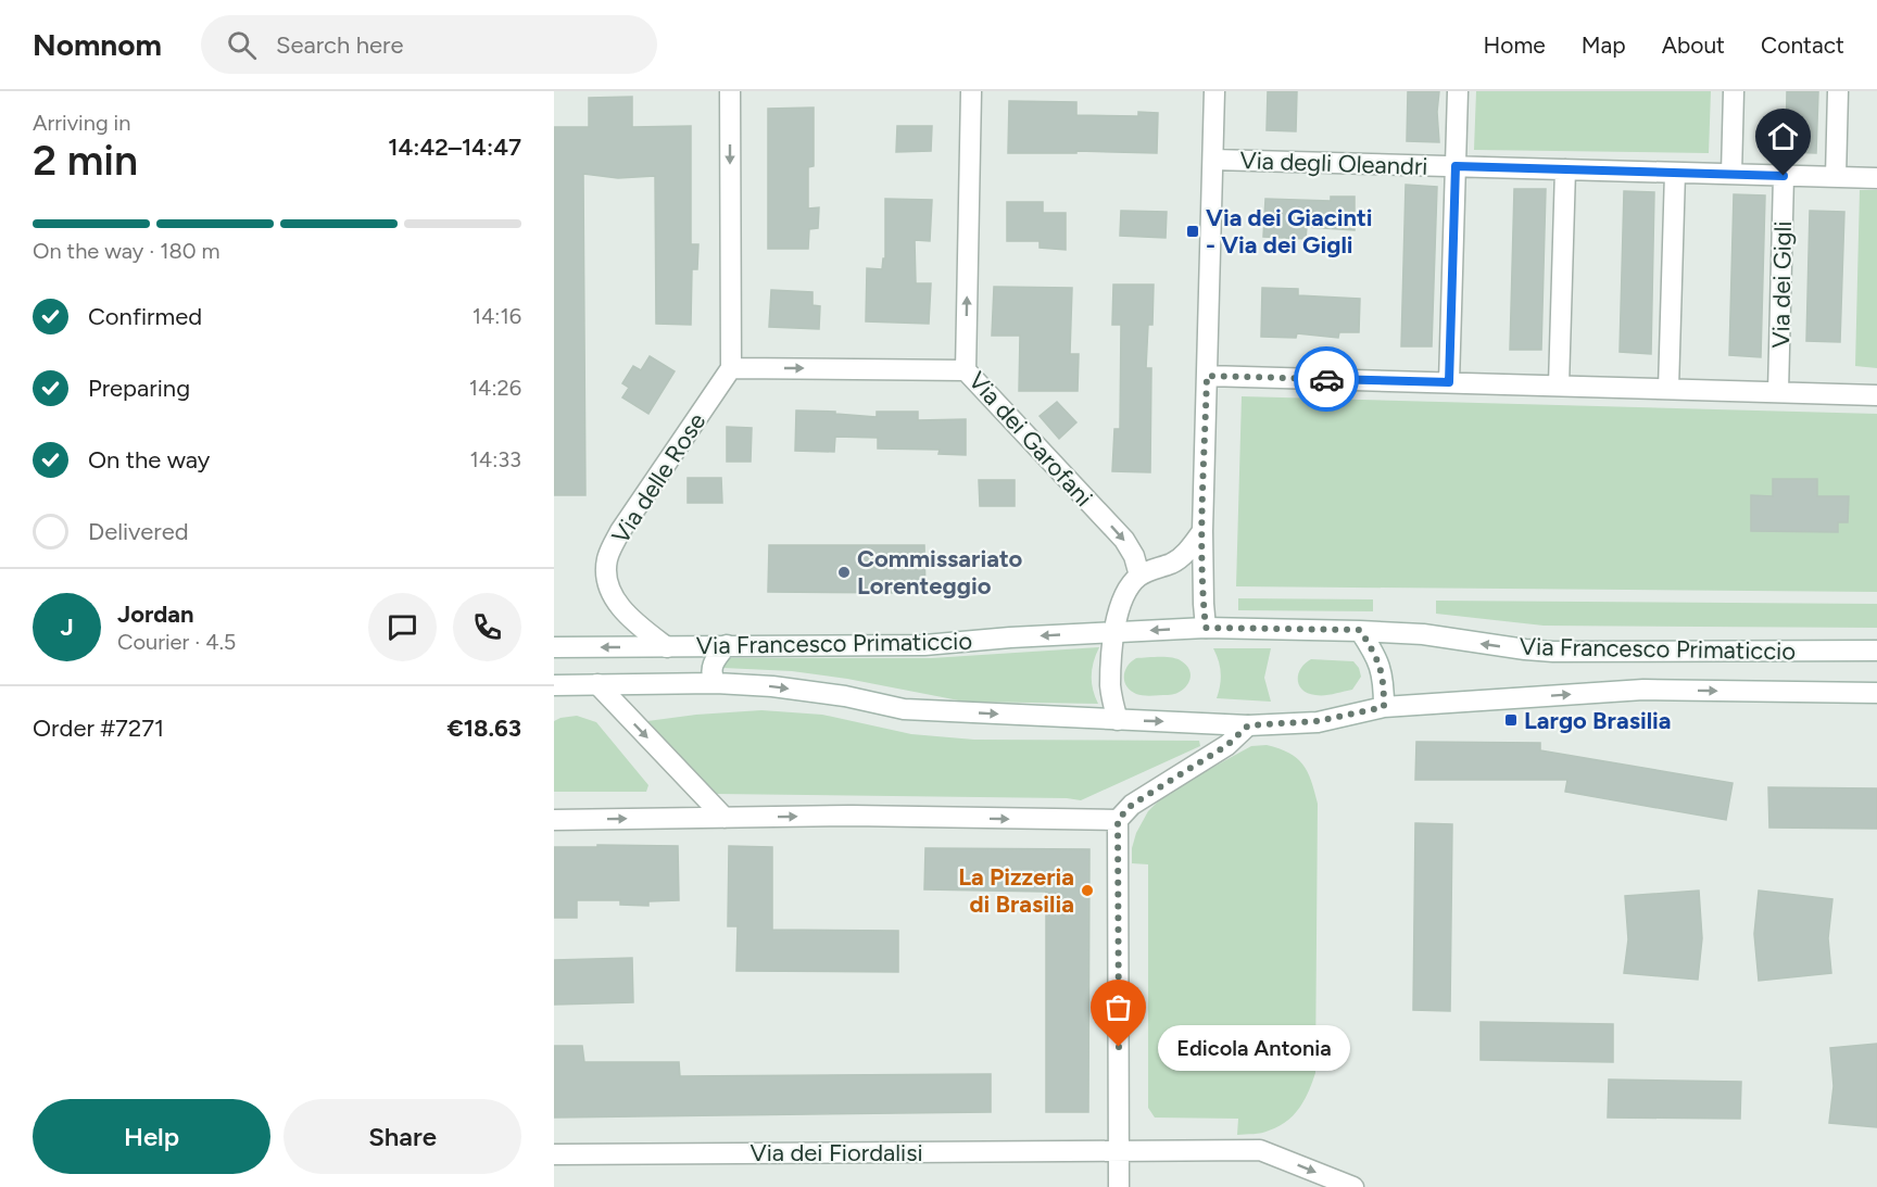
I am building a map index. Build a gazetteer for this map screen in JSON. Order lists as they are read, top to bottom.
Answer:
{
  "streets": {
    "street": [
      "Via degli Oleandri",
      "Via dei Gigli",
      "Via dei Garofani",
      "Via delle Rose",
      "Via Francesco Primaticcio",
      "Via dei Fiordalisi"
    ]
  },
  "crossings": [
    ["Via degli Oleandri", "Via dei Gigli"],
    ["Via delle Rose", "Via Francesco Primaticcio"]
  ],
  "places": {
    "transit": ["Via dei Giacinti - Via dei Gigli", "Largo Brasilia"],
    "other": ["Commissariato Lorenteggio", "La Pizzeria di Brasilia", "Edicola Antonia"]
  },
  "page": {
    "header": "Nomnom",
    "search": "Search here",
    "nav": [
      "Home",
      "Map",
      "About",
      "Contact"
    ],
    "heading": ["2 min", "Arriving in", "14:42–14:47"],
    "panel": [
      "Jordan",
      "Courier · 4.5",
      "Order #7271",
      "€18.63"
    ],
    "bar": "On the way · 180 m",
    "list": [
      ["Confirmed", "14:16"],
      ["Preparing", "14:26"],
      ["On the way", "14:33"],
      "Delivered"
    ],
    "round": "J",
    "bubble": "Edicola Antonia",
    "buttons": ["Help", "Share"]
  }
}
